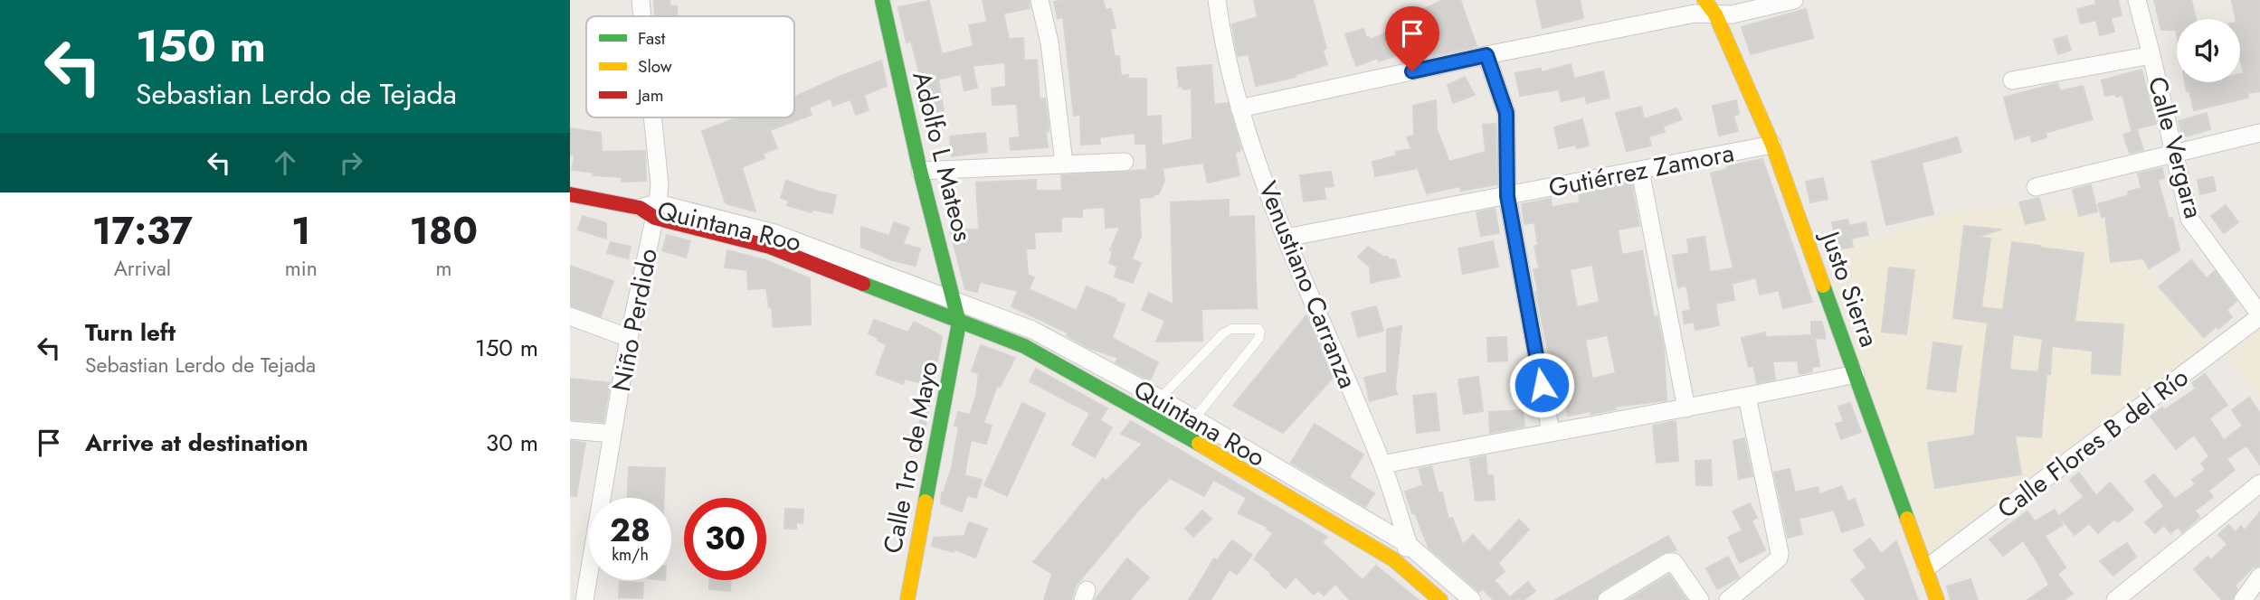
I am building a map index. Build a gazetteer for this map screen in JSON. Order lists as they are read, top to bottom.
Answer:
{
  "streets": {
    "street": [
      "Calle Vergara",
      "Adolfo L Mateos",
      "Gutiérrez Zamora",
      "Quintana Roo",
      "Venustiano Carranza",
      "Justo Sierra",
      "Niño Perdido",
      "Calle Flores B del Río",
      "Calle 1ro de Mayo"
    ]
  },
  "crossings": [
    ["Calle Vergara", "Calle Flores B del Río"],
    ["Adolfo L Mateos", "Quintana Roo"],
    ["Adolfo L Mateos", "Calle 1ro de Mayo"],
    ["Gutiérrez Zamora", "Venustiano Carranza"],
    ["Gutiérrez Zamora", "Justo Sierra"],
    ["Quintana Roo", "Venustiano Carranza"],
    ["Quintana Roo", "Niño Perdido"],
    ["Quintana Roo", "Calle 1ro de Mayo"],
    ["Justo Sierra", "Calle Flores B del Río"]
  ],
  "legend": ["Fast", "Slow", "Jam"],
  "page": {
    "turn": ["150 m", "Sebastian Lerdo de Tejada"],
    "eta": [
      "17:37",
      "Arrival",
      "1",
      "min",
      "180",
      "m"
    ],
    "list": [
      {
        "name": "Turn left",
        "note": "Sebastian Lerdo de Tejada",
        "value": "150 m"
      },
      {
        "name": "Arrive at destination",
        "value": "30 m"
      }
    ],
    "speed": "28 km/h",
    "limit": "30"
  }
}
